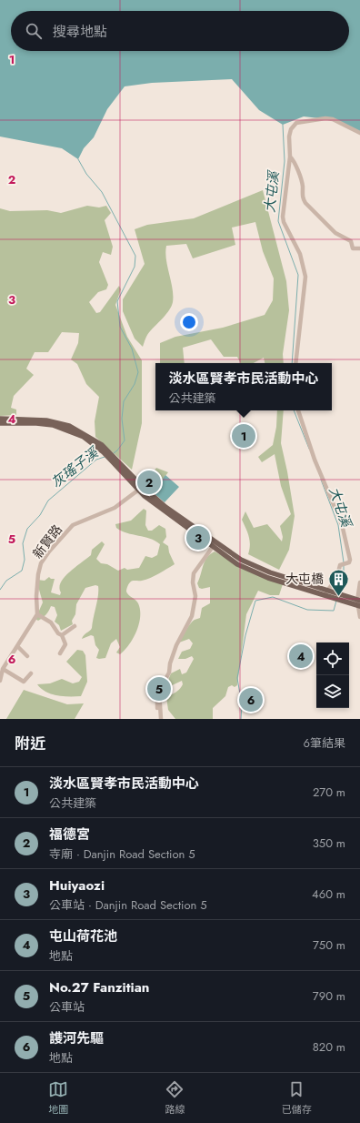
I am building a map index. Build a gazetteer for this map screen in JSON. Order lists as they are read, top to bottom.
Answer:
{
  "streets": {
    "street": ["新賢路"]
  },
  "water": ["大屯溪", "灰瑤子溪"],
  "places": {
    "building": ["大屯橋"]
  },
  "page": {
    "search": "搜尋地點",
    "popup": ["淡水區賢孝市民活動中心", "公共建築"],
    "pins": [
      "1",
      "2",
      "3",
      "4",
      "5",
      "6"
    ],
    "heading": ["附近", "6筆結果"],
    "list": [
      {
        "mark": "1",
        "name": "淡水區賢孝市民活動中心",
        "note": "公共建築",
        "value": "270 m"
      },
      {
        "mark": "2",
        "name": "福德宮",
        "note": "寺廟 · Danjin Road Section 5",
        "value": "350 m"
      },
      {
        "mark": "3",
        "name": "Huiyaozi",
        "note": "公車站 · Danjin Road Section 5",
        "value": "460 m"
      },
      {
        "mark": "4",
        "name": "屯山荷花池",
        "note": "地點",
        "value": "750 m"
      },
      {
        "mark": "5",
        "name": "No.27 Fanzitian",
        "note": "公車站",
        "value": "790 m"
      },
      {
        "mark": "6",
        "name": "謢河先驅",
        "note": "地點",
        "value": "820 m"
      }
    ],
    "nav": ["地圖", "路線", "已儲存"]
  },
  "grid": {
    "rows": [
      "1",
      "2",
      "3",
      "4",
      "5",
      "6"
    ]
  }
}
